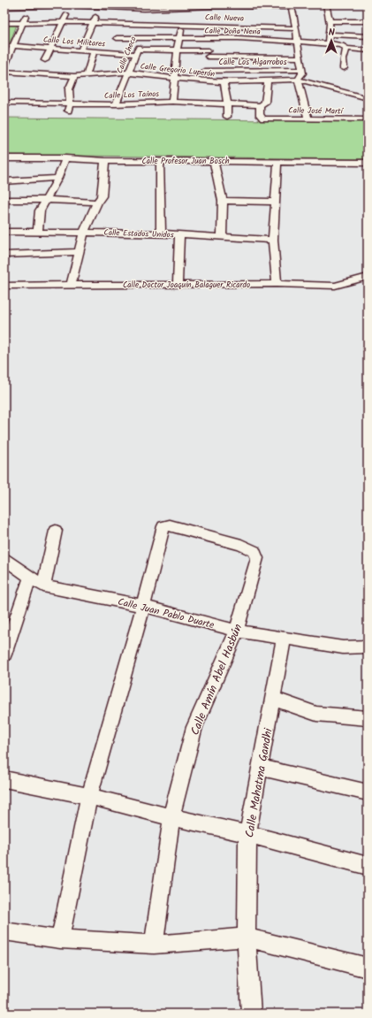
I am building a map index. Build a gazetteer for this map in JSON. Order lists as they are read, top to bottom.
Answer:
{
  "streets": {
    "street": [
      "Calle Nueva",
      "Calle Doña Nena",
      "Calle Los Militares",
      "Calle Checo",
      "Calle Los Algarrobos",
      "Calle Gregorio Luperón",
      "Calle Los Taínos",
      "Calle José Martí",
      "Calle Profesor Juan Bosch",
      "Calle Estados Unidos",
      "Calle Doctor Joaquín Balaguer Ricardo",
      "Calle Juan Pablo Duarte",
      "Calle Amín Abel Hasbún",
      "Calle Mahatma Gandhi"
    ]
  },
  "crossings": [
    ["Calle Nueva", "Calle Checo"],
    ["Calle Doña Nena", "Calle Los Militares"],
    ["Calle Doña Nena", "Calle Checo"],
    ["Calle Los Militares", "Calle Checo"],
    ["Calle Los Militares", "Calle Los Algarrobos"],
    ["Calle Checo", "Calle Gregorio Luperón"],
    ["Calle Checo", "Calle Los Taínos"],
    ["Calle Los Taínos", "Calle José Martí"],
    ["Calle Juan Pablo Duarte", "Calle Amín Abel Hasbún"],
    ["Calle Juan Pablo Duarte", "Calle Mahatma Gandhi"]
  ],
  "north": "top"
}
